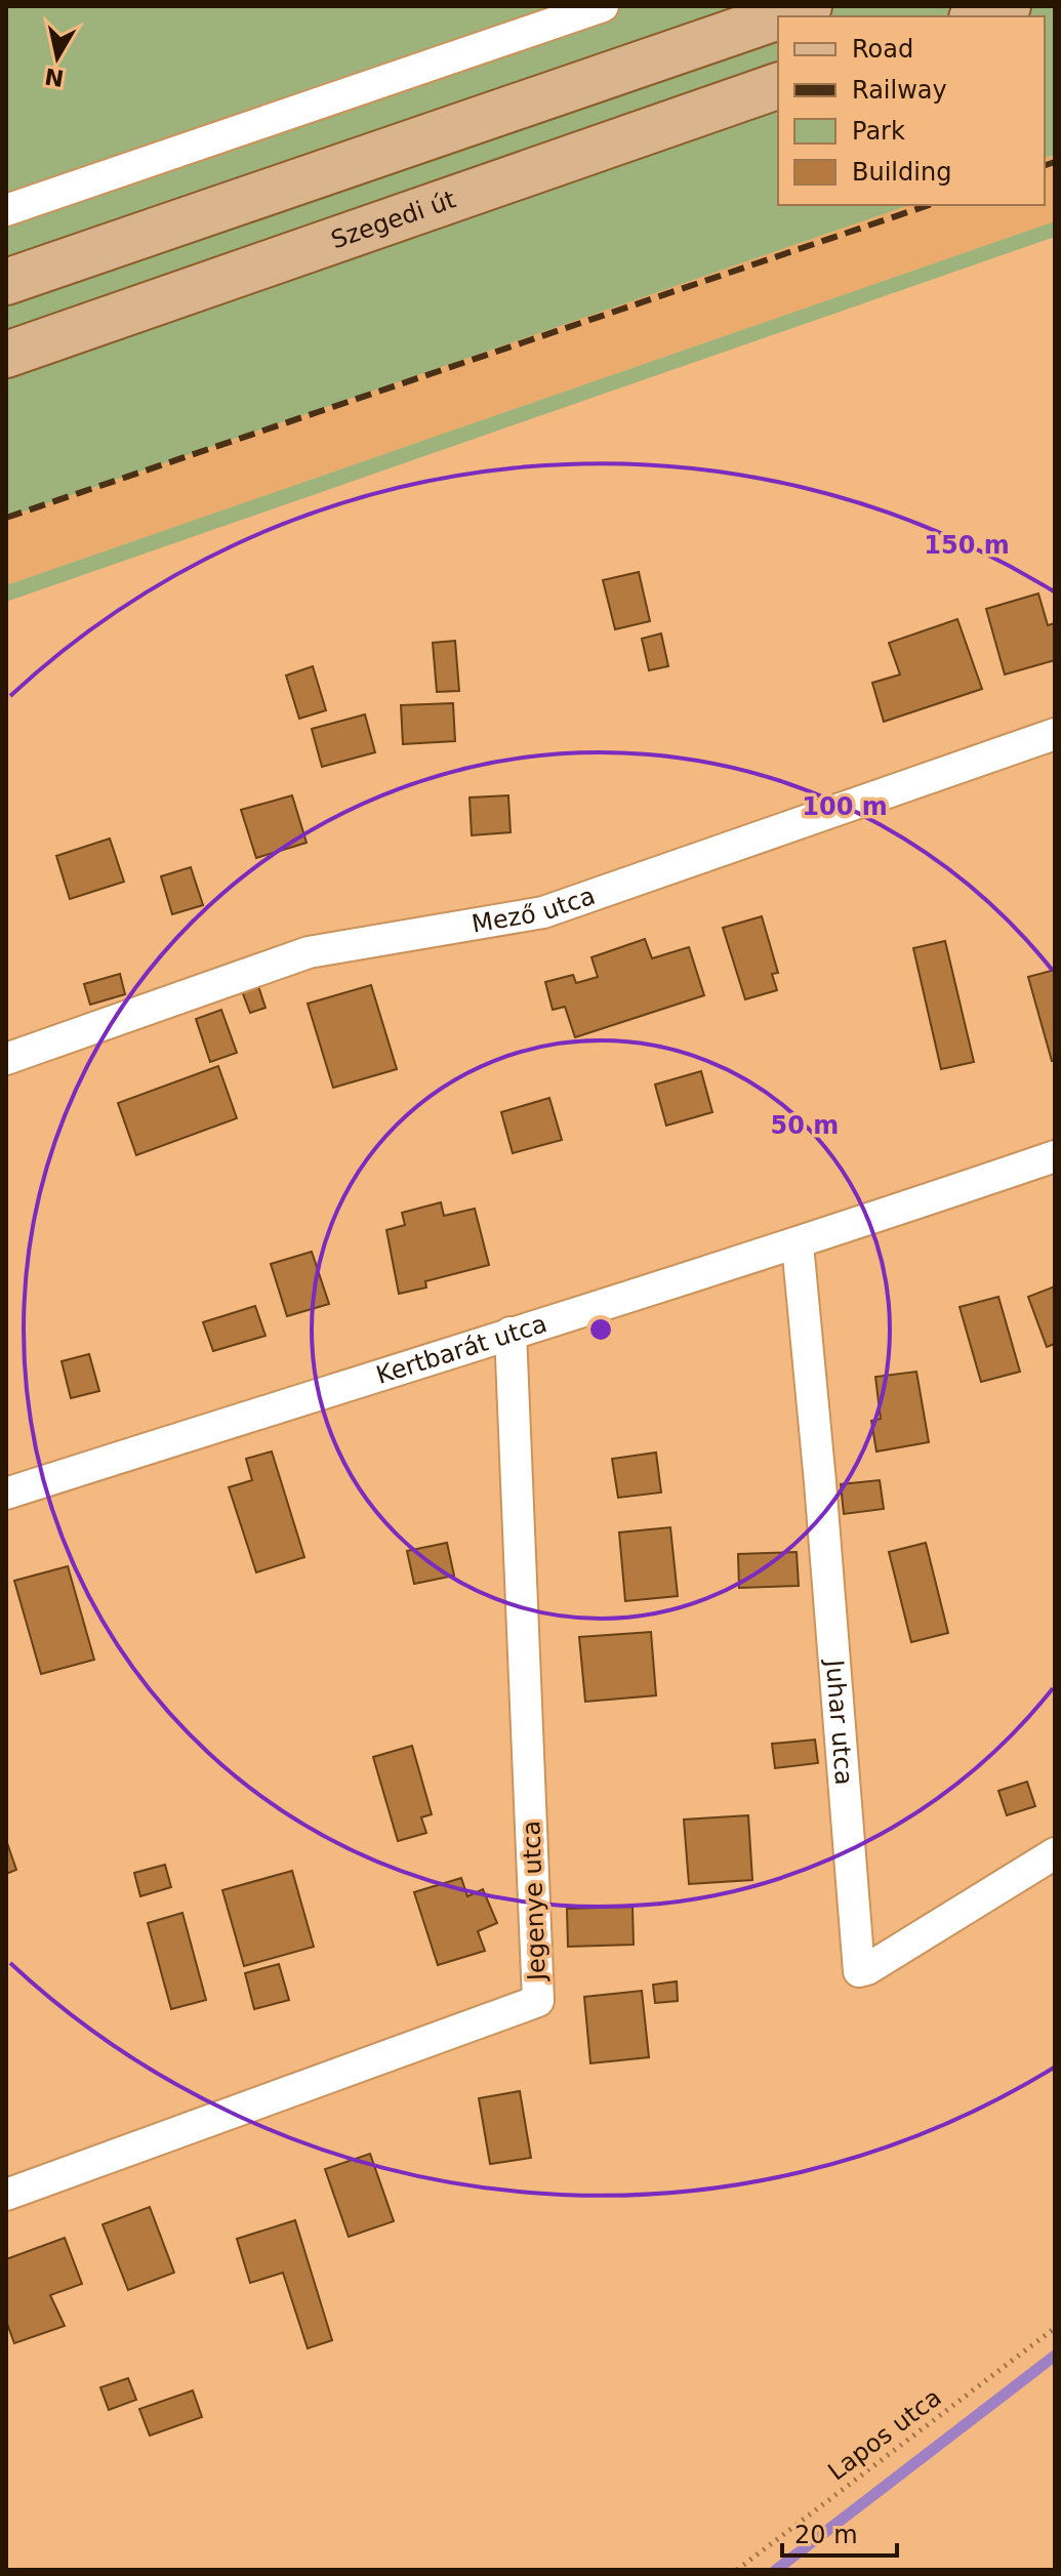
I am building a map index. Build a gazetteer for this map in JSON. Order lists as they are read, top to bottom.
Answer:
{
  "streets": {
    "main road": ["Szegedi út"],
    "street": [
      "Mező utca",
      "Kertbarát utca",
      "Juhar utca",
      "Jegenye utca"
    ],
    "path": ["Lapos utca"]
  },
  "crossings": [
    ["Kertbarát utca", "Juhar utca"],
    ["Kertbarát utca", "Jegenye utca"]
  ],
  "legend": [
    "Road",
    "Railway",
    "Park",
    "Building"
  ],
  "scale_bar": "20 m",
  "north": "bottom",
  "rings": ["150 m", "100 m", "50 m"]
}
